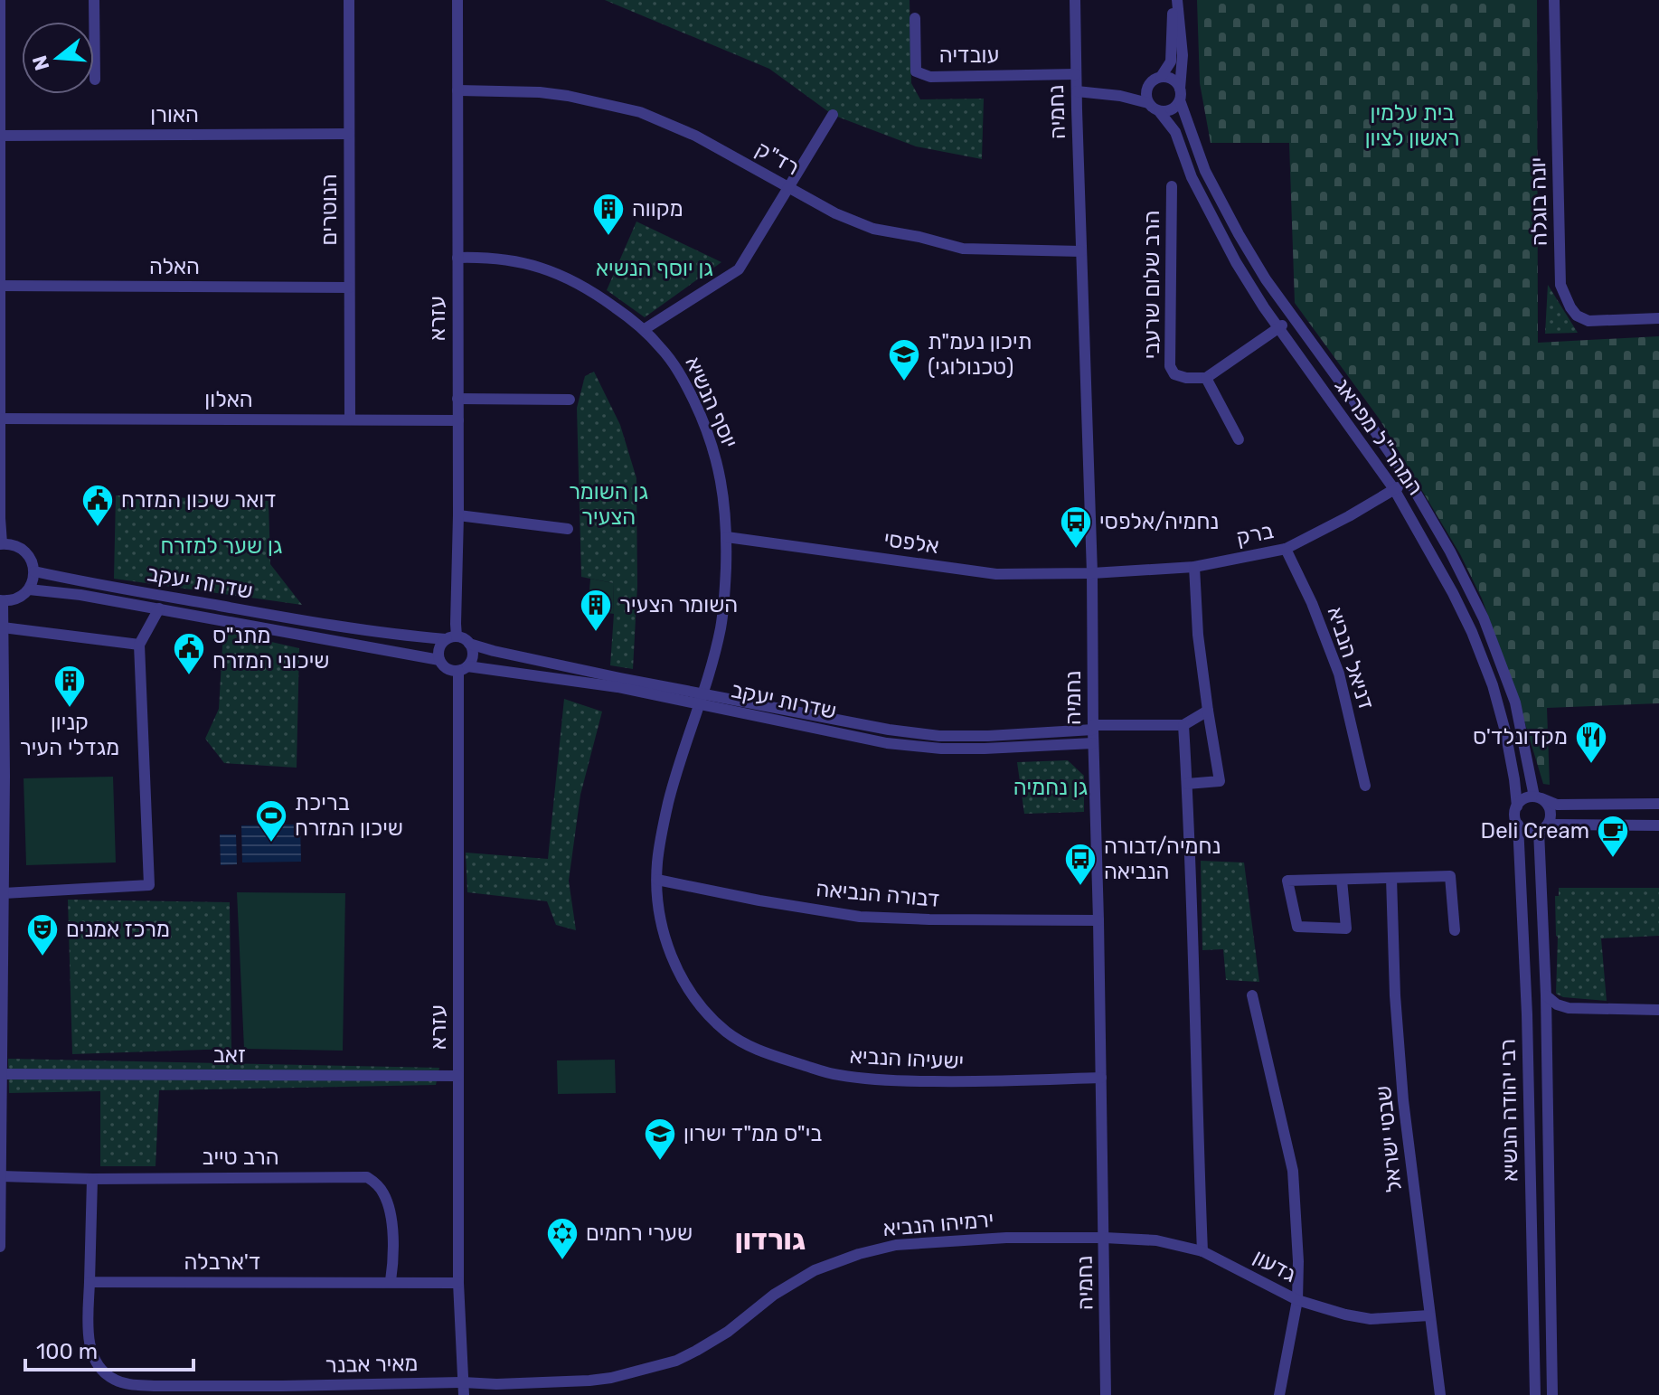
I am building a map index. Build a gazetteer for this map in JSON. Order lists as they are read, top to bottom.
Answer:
{
  "streets": {
    "street": [
      "עובדיה",
      "נחמיה",
      "האורן",
      "רד\"ק",
      "יונה בוגלה",
      "הנוטרים",
      "האלה",
      "הרב שלום שרעבי",
      "עזרא",
      "האלון",
      "יוסף הנשיא",
      "המהר\"ל מפראג",
      "ברק",
      "אלפסי",
      "שדרות יעקב",
      "דניאל הנביא",
      "דבורה הנביאה",
      "זאב",
      "ישעיהו הנביא",
      "רבי יהודה הנשיא",
      "שבטי ישראל",
      "הרב טייב",
      "ירמיהו הנביא",
      "ד'ארבלה",
      "גדעון",
      "מאיר אבנר"
    ]
  },
  "crossings": [
    ["עובדיה", "נחמיה"],
    ["נחמיה", "רד\"ק"],
    ["נחמיה", "ברק"],
    ["נחמיה", "אלפסי"],
    ["נחמיה", "שדרות יעקב"],
    ["נחמיה", "דבורה הנביאה"],
    ["נחמיה", "ישעיהו הנביא"],
    ["נחמיה", "ירמיהו הנביא"],
    ["נחמיה", "גדעון"],
    ["האורן", "הנוטרים"],
    ["רד\"ק", "עזרא"],
    ["הנוטרים", "האלה"],
    ["הנוטרים", "האלון"],
    ["עזרא", "האלון"],
    ["עזרא", "יוסף הנשיא"],
    ["עזרא", "שדרות יעקב"],
    ["עזרא", "זאב"],
    ["עזרא", "ירמיהו הנביא"],
    ["עזרא", "ד'ארבלה"],
    ["עזרא", "מאיר אבנר"],
    ["יוסף הנשיא", "אלפסי"],
    ["יוסף הנשיא", "שדרות יעקב"],
    ["יוסף הנשיא", "ישעיהו הנביא"],
    ["המהר\"ל מפראג", "ברק"],
    ["המהר\"ל מפראג", "רבי יהודה הנשיא"],
    ["ברק", "אלפסי"],
    ["ברק", "דניאל הנביא"],
    ["שדרות יעקב", "ישעיהו הנביא"],
    ["דבורה הנביאה", "ישעיהו הנביא"],
    ["שבטי ישראל", "גדעון"],
    ["הרב טייב", "ד'ארבלה"],
    ["ירמיהו הנביא", "גדעון"],
    ["ירמיהו הנביא", "מאיר אבנר"],
    ["ד'ארבלה", "מאיר אבנר"]
  ],
  "districts": ["גורדון"],
  "parks": [
    "בית עלמין ראשון לציון",
    "גן יוסף הנשיא",
    "גן השומר הצעיר",
    "גן שער למזרח",
    "גן נחמיה"
  ],
  "places": {
    "building": ["מקווה", "השומר הצעיר", "קניון מגדלי העיר"],
    "school or university": ["תיכון נעמ\"ת (טכנולוגי)", "בי\"ס ממ\"ד ישרון"],
    "public building": ["דואר שיכון המזרח", "מתנ\"ס שיכוני המזרח"],
    "bus stop": ["נחמיה/אלפסי", "נחמיה/דבורה הנביאה"],
    "restaurant": ["מקדונלד'ס"],
    "sports": ["בריכת שיכון המזרח"],
    "cafe": ["Deli Cream"],
    "theatre": ["מרכז אמנים"],
    "synagogue": ["שערי רחמים"]
  },
  "scale_bar": "100 m",
  "north": "left"
}
